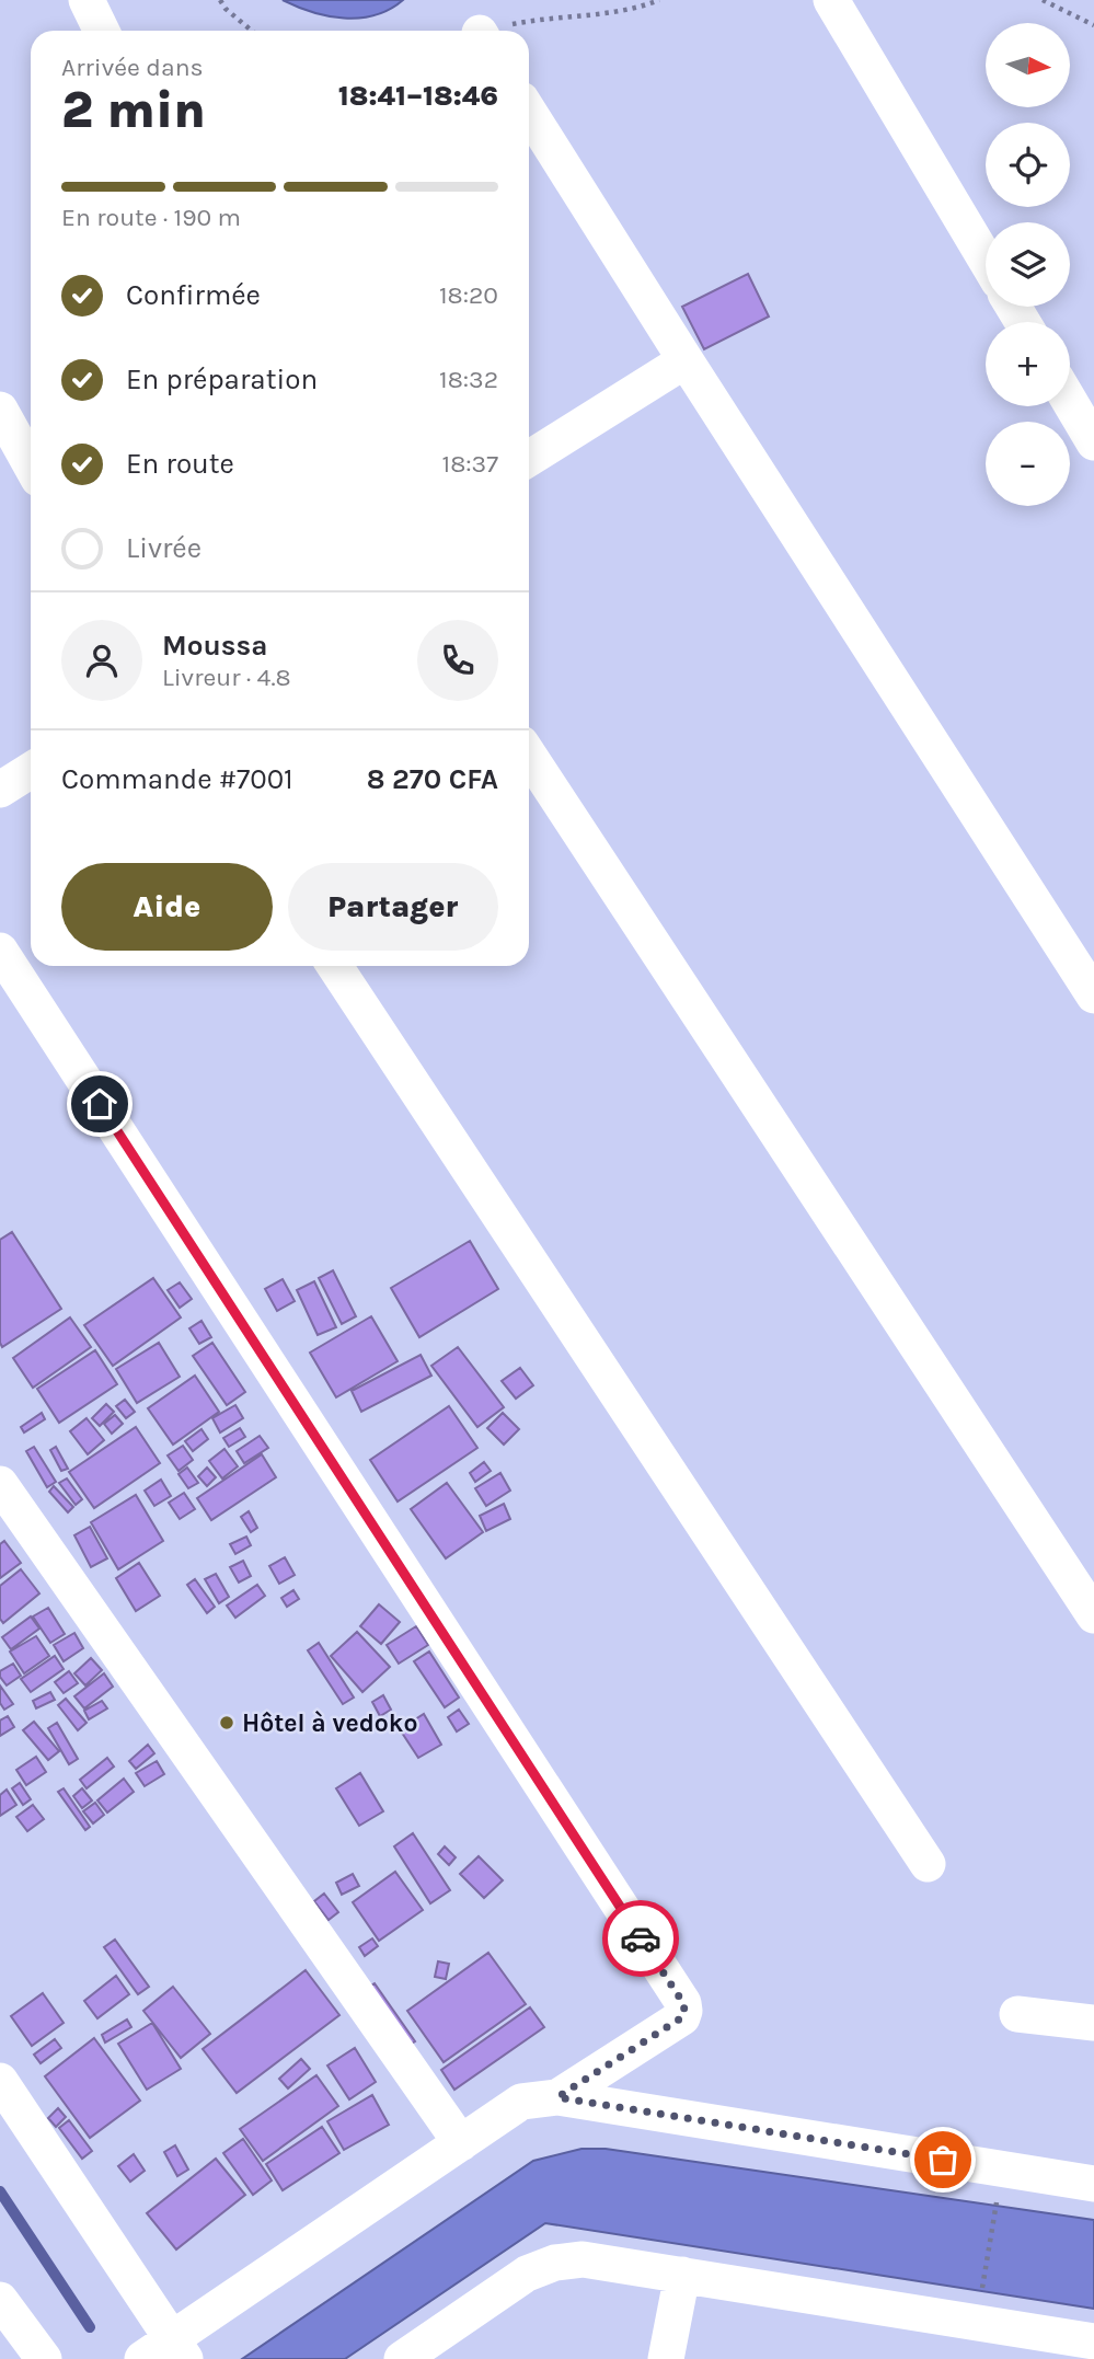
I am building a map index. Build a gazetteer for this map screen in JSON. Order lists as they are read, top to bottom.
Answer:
{
  "places": ["Hôtel à vedoko"],
  "north": "right",
  "page": {
    "map_buttons": ["+", "−"],
    "heading": ["2 min", "Arrivée dans", "18:41–18:46"],
    "panel": [
      "Moussa",
      "Livreur · 4.8",
      "Commande #7001",
      "8 270 CFA"
    ],
    "bar": "En route · 190 m",
    "list": [
      ["Confirmée", "18:20"],
      ["En préparation", "18:32"],
      ["En route", "18:37"],
      "Livrée"
    ],
    "buttons": ["Aide", "Partager"]
  }
}
